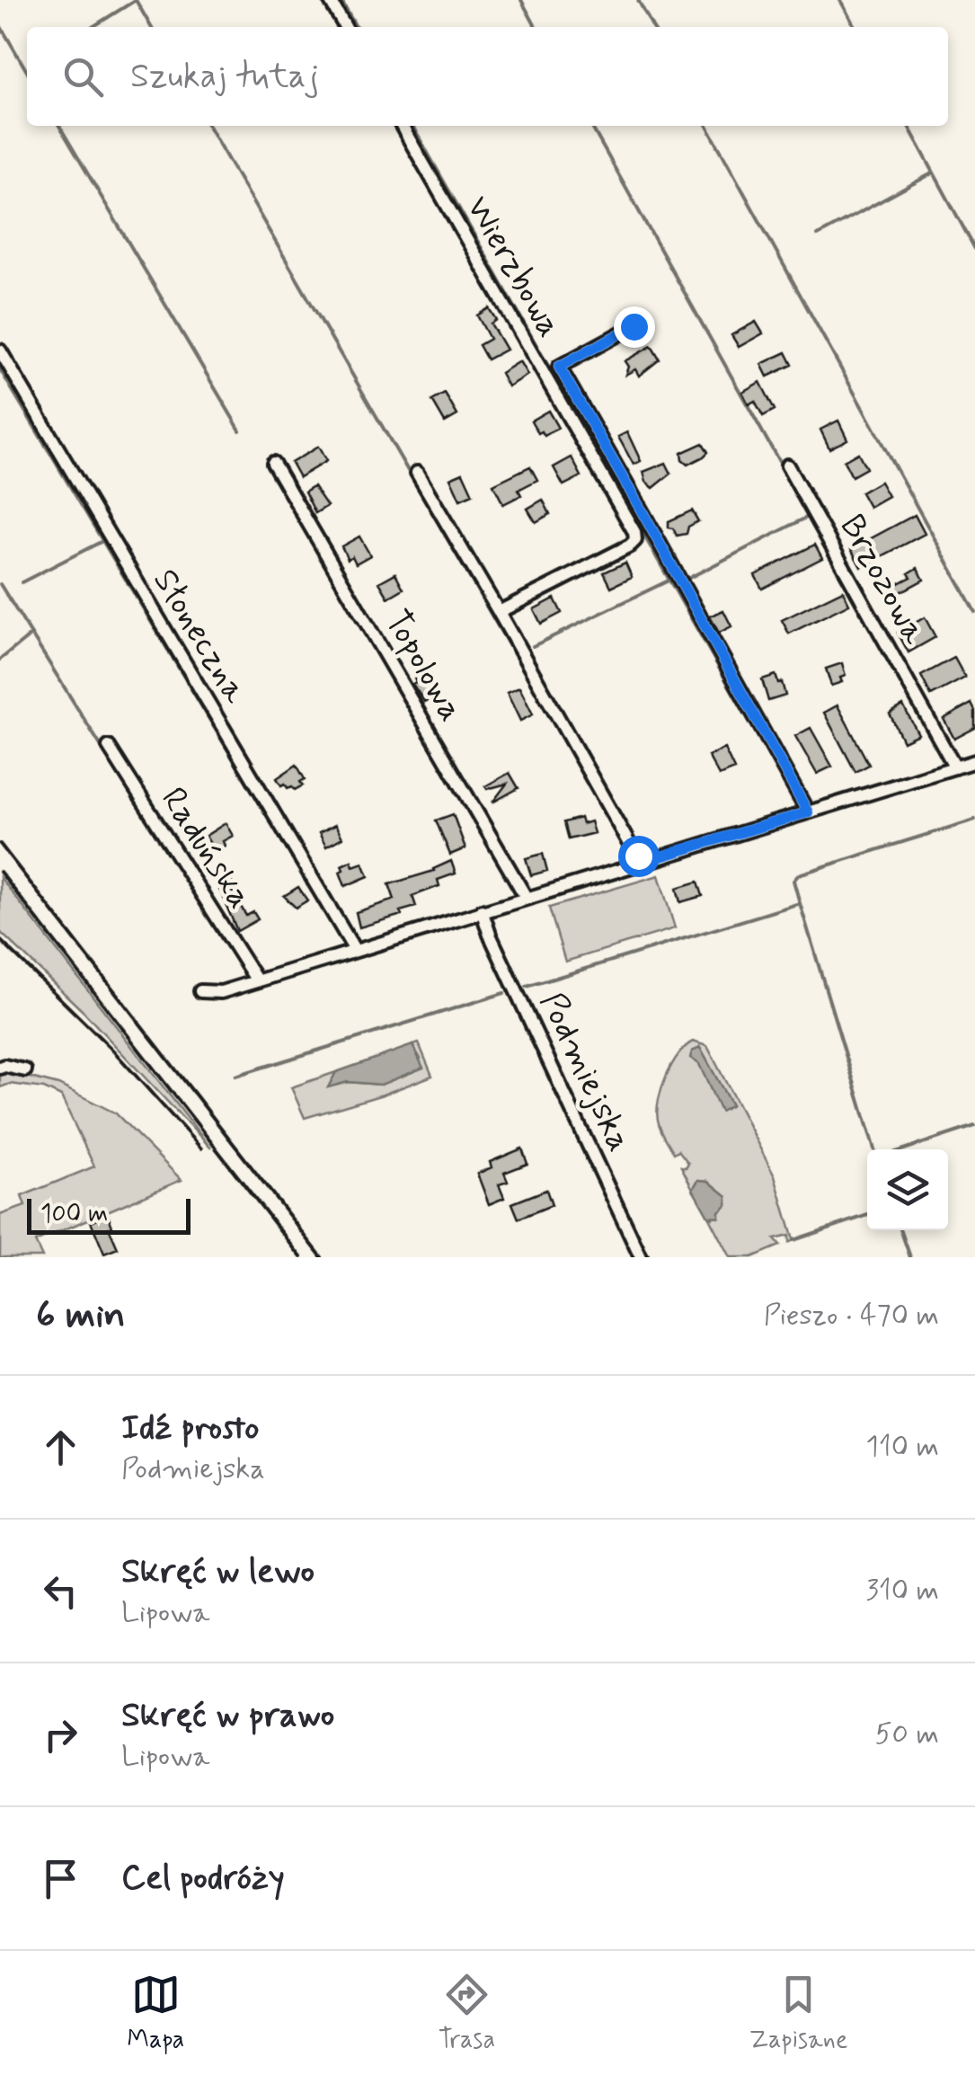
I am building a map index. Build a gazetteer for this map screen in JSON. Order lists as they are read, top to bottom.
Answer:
{
  "streets": {
    "street": [
      "Wierzbowa",
      "Brzozowa",
      "Słoneczna",
      "Topolowa",
      "Raduńska",
      "Podmiejska"
    ]
  },
  "scale_bar": "100 m",
  "page": {
    "search": "Szukaj tutaj",
    "scale": "100 m",
    "heading": ["6 min", "Pieszo · 470 m"],
    "list": [
      ["Idź prosto", "Podmiejska", "110 m"],
      ["Skręć w lewo", "Lipowa", "310 m"],
      ["Skręć w prawo", "Lipowa", "50 m"],
      "Cel podróży"
    ],
    "nav": ["Mapa", "Trasa", "Zapisane"]
  }
}
